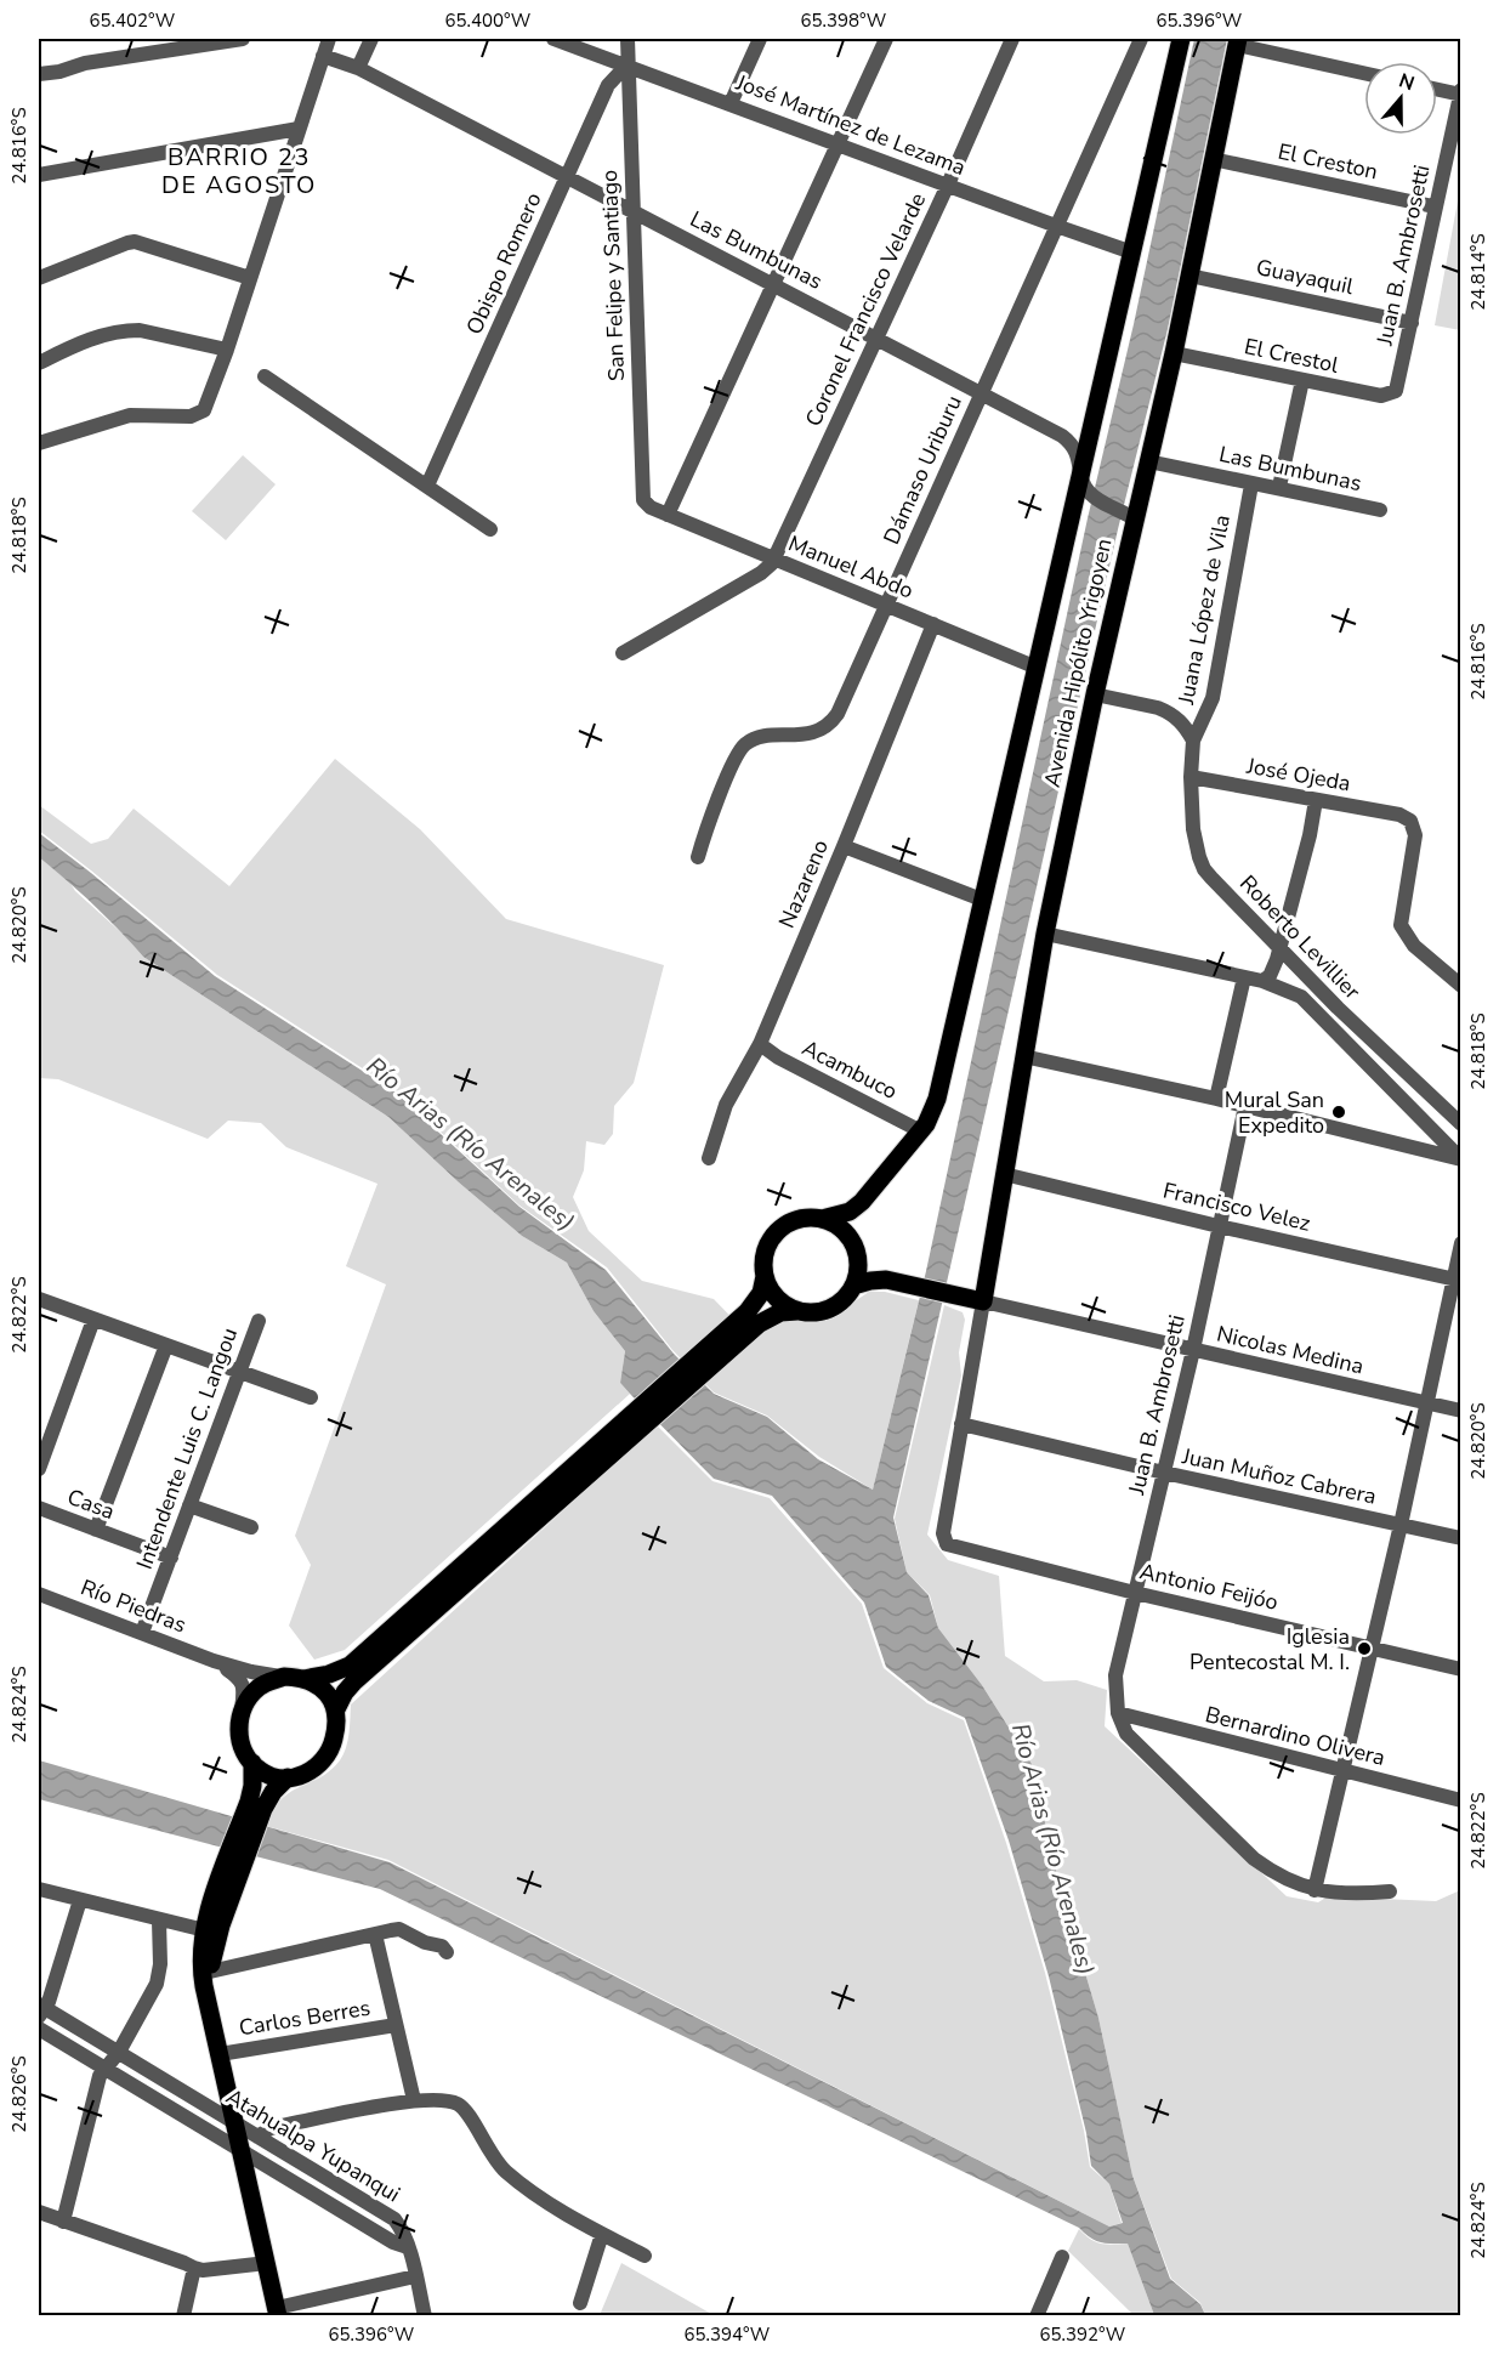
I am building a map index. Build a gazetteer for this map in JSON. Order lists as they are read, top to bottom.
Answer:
{
  "streets": {
    "main road": ["Avenida Hipólito Yrigoyen"],
    "street": [
      "José Martínez de Lezama",
      "El Creston",
      "Las Bumbunas",
      "Juan B. Ambrosetti",
      "Obispo Romero",
      "San Felipe y Santiago",
      "Guayaquil",
      "Coronel Francisco Velarde",
      "El Crestol",
      "Dámaso Uriburu",
      "Manuel Abdo",
      "Juana López de Vila",
      "José Ojeda",
      "Nazareno",
      "Roberto Levillier",
      "Acambuco",
      "Francisco Velez",
      "Nicolas Medina",
      "Intendente Luis C. Langou",
      "Juan Muñoz Cabrera",
      "Casa",
      "Antonio Feijóo",
      "Río Piedras",
      "Bernardino Olivera",
      "Carlos Berres",
      "Atahualpa Yupanqui"
    ]
  },
  "crossings": [
    ["José Martínez de Lezama", "Obispo Romero"],
    ["José Martínez de Lezama", "San Felipe y Santiago"],
    ["José Martínez de Lezama", "Coronel Francisco Velarde"],
    ["José Martínez de Lezama", "Dámaso Uriburu"],
    ["José Martínez de Lezama", "Avenida Hipólito Yrigoyen"],
    ["El Creston", "Juan B. Ambrosetti"],
    ["El Creston", "Avenida Hipólito Yrigoyen"],
    ["Las Bumbunas", "Obispo Romero"],
    ["Las Bumbunas", "San Felipe y Santiago"],
    ["Las Bumbunas", "Coronel Francisco Velarde"],
    ["Las Bumbunas", "Dámaso Uriburu"],
    ["Las Bumbunas", "Juana López de Vila"],
    ["Las Bumbunas", "Avenida Hipólito Yrigoyen"],
    ["Juan B. Ambrosetti", "Guayaquil"],
    ["Juan B. Ambrosetti", "El Crestol"],
    ["Juan B. Ambrosetti", "Francisco Velez"],
    ["Juan B. Ambrosetti", "Nicolas Medina"],
    ["Juan B. Ambrosetti", "Juan Muñoz Cabrera"],
    ["Juan B. Ambrosetti", "Antonio Feijóo"],
    ["Juan B. Ambrosetti", "Bernardino Olivera"],
    ["Obispo Romero", "San Felipe y Santiago"],
    ["San Felipe y Santiago", "Manuel Abdo"],
    ["Guayaquil", "Avenida Hipólito Yrigoyen"],
    ["Coronel Francisco Velarde", "Manuel Abdo"],
    ["El Crestol", "Avenida Hipólito Yrigoyen"],
    ["Dámaso Uriburu", "Manuel Abdo"],
    ["Manuel Abdo", "Avenida Hipólito Yrigoyen"],
    ["Manuel Abdo", "Nazareno"],
    ["Juana López de Vila", "Roberto Levillier"],
    ["Avenida Hipólito Yrigoyen", "Acambuco"],
    ["Avenida Hipólito Yrigoyen", "Francisco Velez"],
    ["Avenida Hipólito Yrigoyen", "Nicolas Medina"],
    ["José Ojeda", "Roberto Levillier"],
    ["Nazareno", "Acambuco"],
    ["Intendente Luis C. Langou", "Casa"],
    ["Intendente Luis C. Langou", "Río Piedras"],
    ["Juan Muñoz Cabrera", "Antonio Feijóo"]
  ],
  "districts": ["BARRIO 23 DE AGOSTO"],
  "water": ["Río Arias (Río Arenales)"],
  "places": ["Mural San Expedito", "Iglesia Pentecostal M. I."],
  "north": "top",
  "coordinates": [
    "65.402°W",
    "65.400°W",
    "65.398°W",
    "65.396°W",
    "24.816°S",
    "24.814°S",
    "24.818°S",
    "24.820°S",
    "24.822°S",
    "24.824°S",
    "24.826°S",
    "65.394°W",
    "65.392°W"
  ]
}
